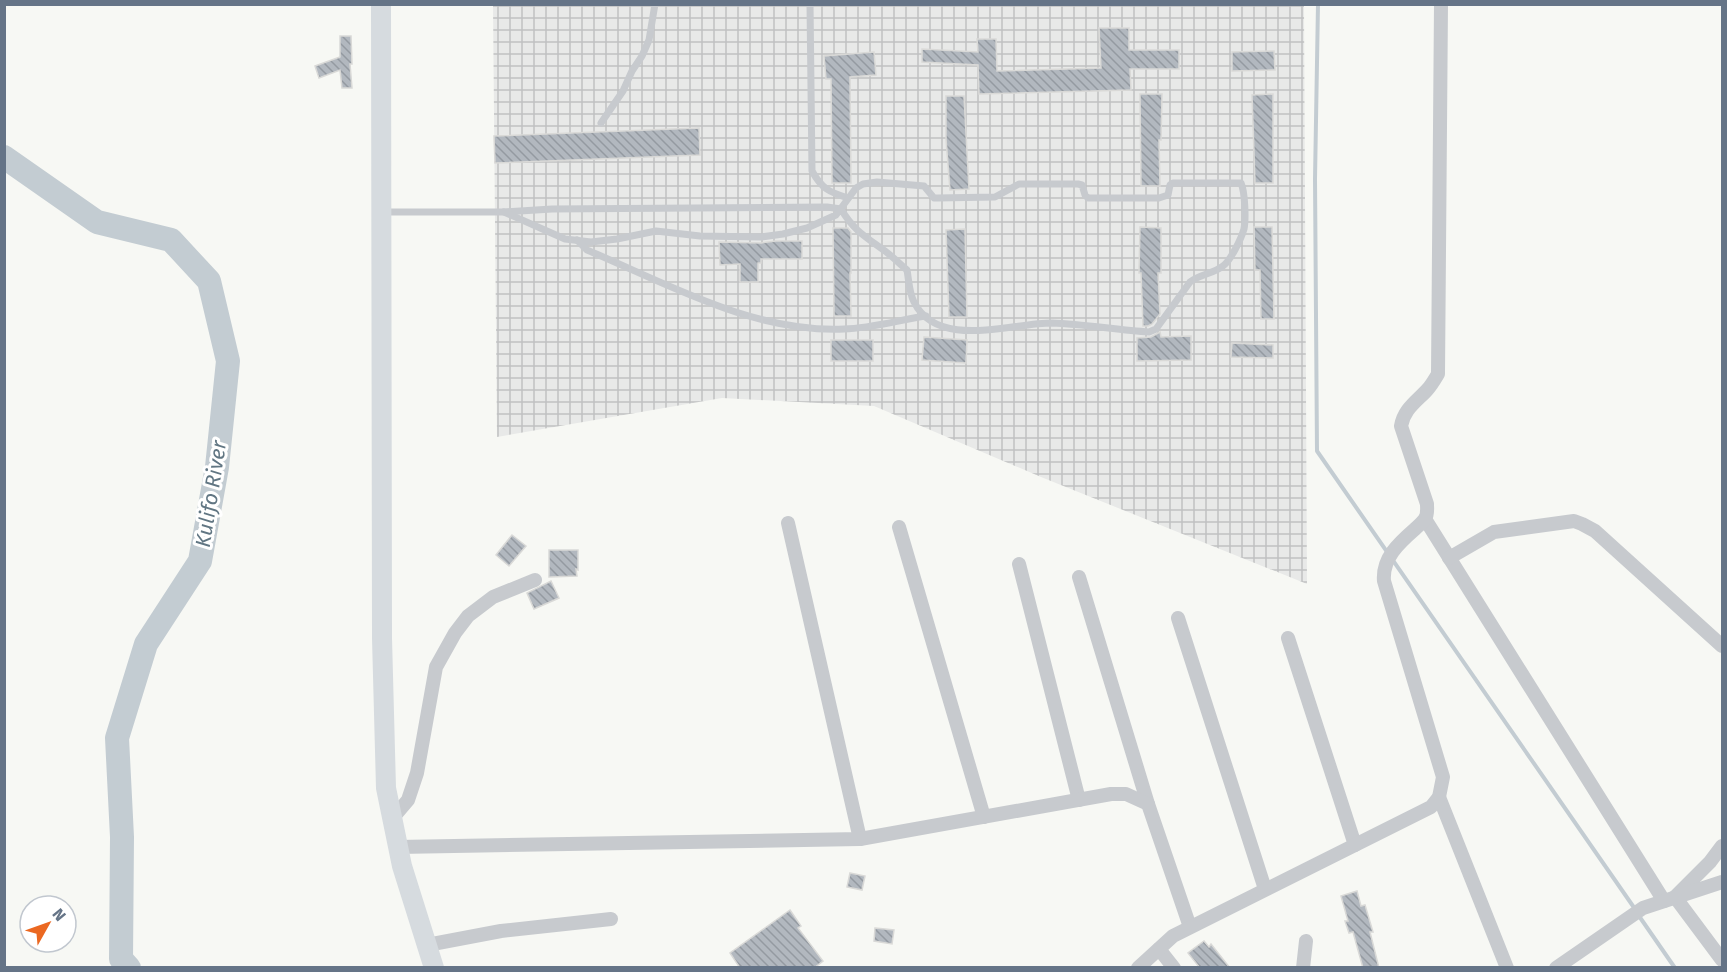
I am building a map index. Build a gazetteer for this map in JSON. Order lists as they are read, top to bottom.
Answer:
{
  "water": ["Kulifo River"],
  "north": "top right"
}
